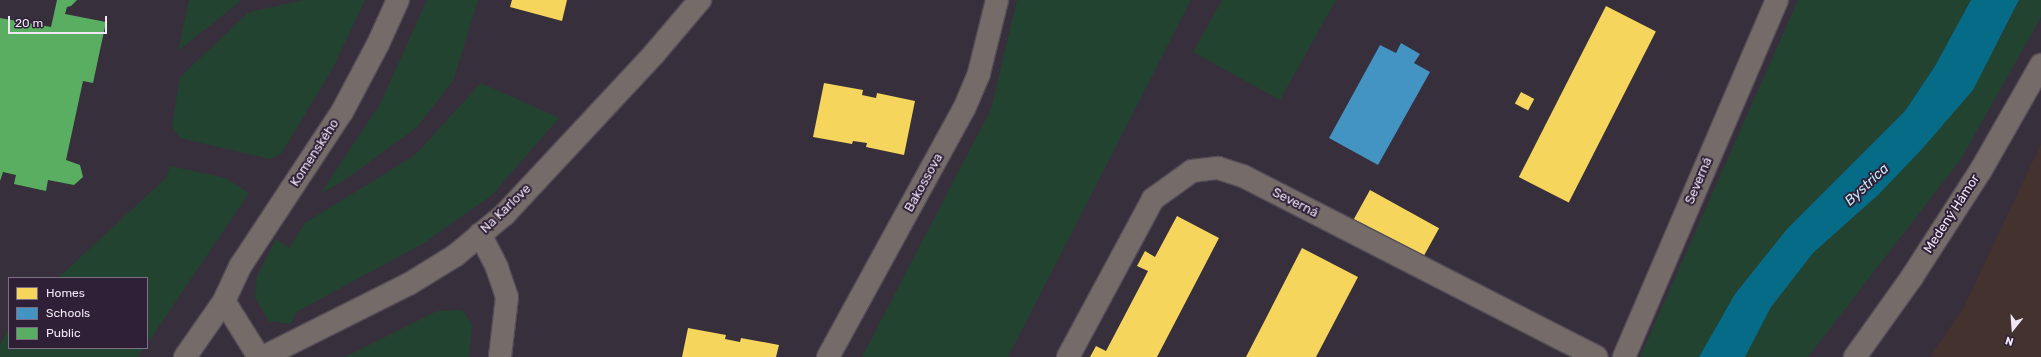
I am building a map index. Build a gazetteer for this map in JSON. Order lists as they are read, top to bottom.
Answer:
{
  "streets": {
    "street": [
      "Komenského",
      "Severná",
      "Bakossova",
      "Na Karlove",
      "Medený Hámor"
    ]
  },
  "water": ["Bystrica"],
  "legend": ["Homes", "Schools", "Public"],
  "scale_bar": "20 m",
  "north": "bottom"
}
